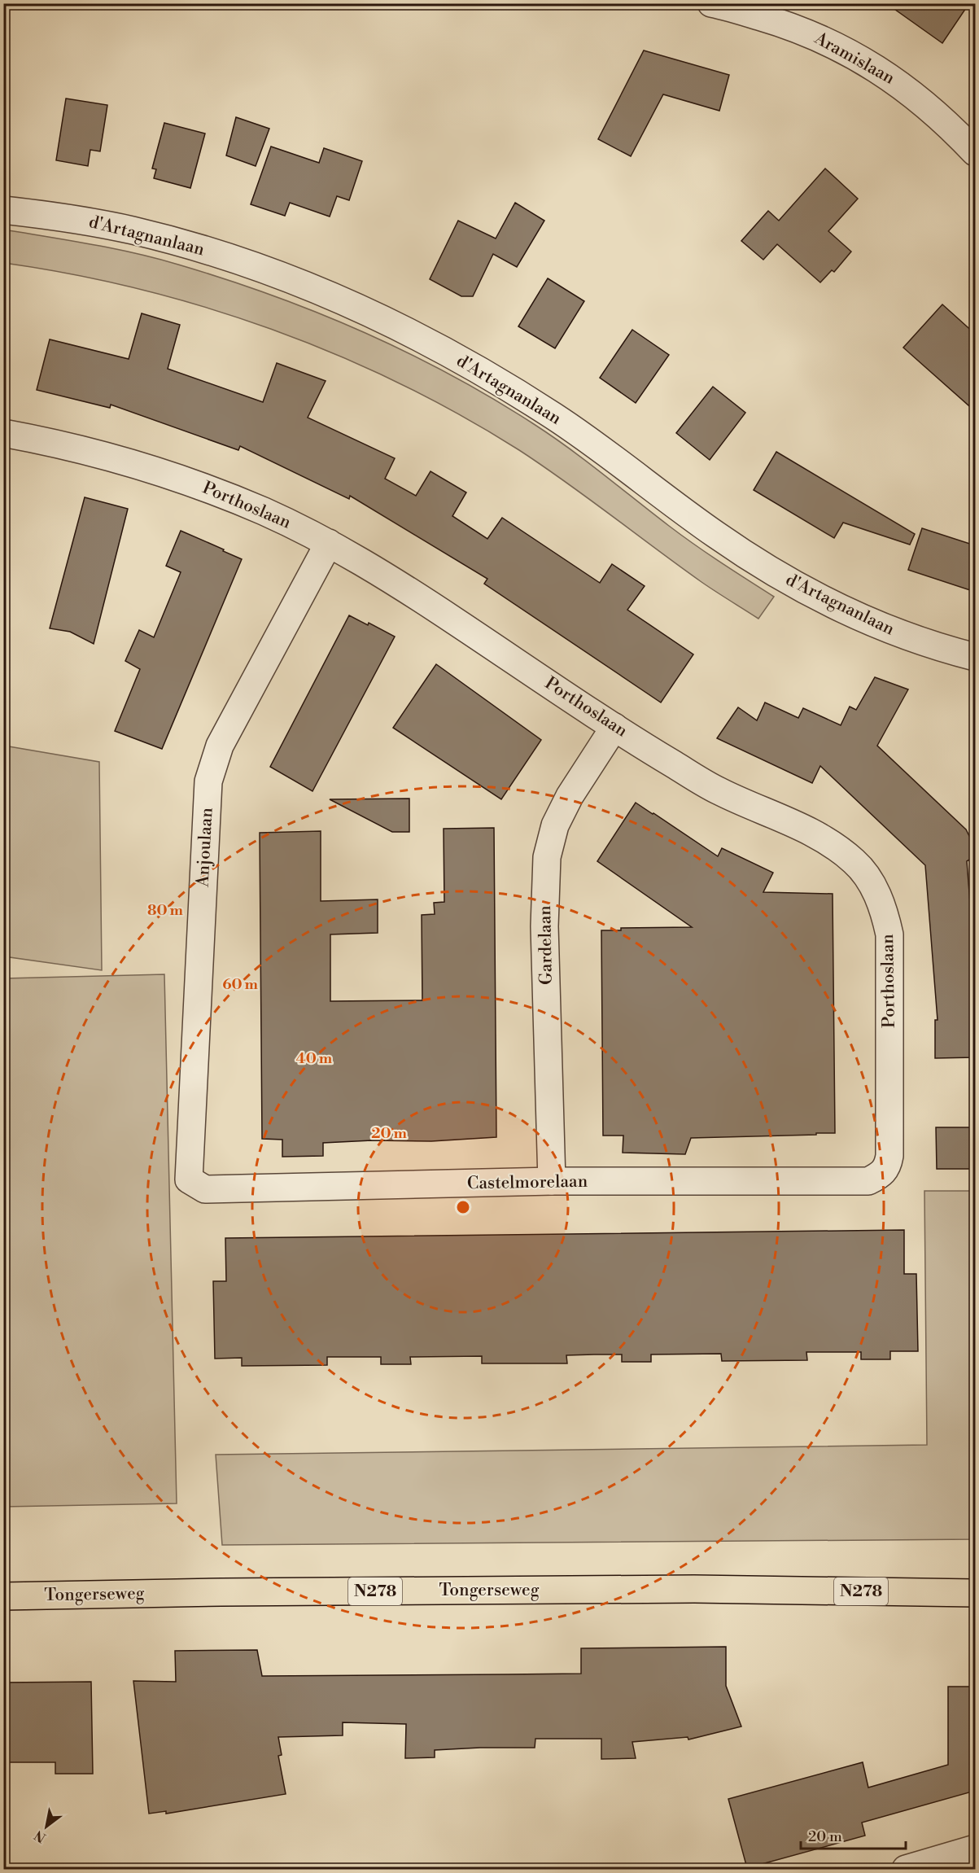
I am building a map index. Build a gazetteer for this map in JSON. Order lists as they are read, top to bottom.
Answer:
{
  "streets": {
    "main road": ["Tongerseweg", "N278"],
    "street": [
      "Aramislaan",
      "d'Artagnanlaan",
      "Porthoslaan",
      "Anjoulaan",
      "Gardelaan",
      "Castelmorelaan"
    ]
  },
  "crossings": [
    ["Porthoslaan", "Anjoulaan"],
    ["Porthoslaan", "Gardelaan"],
    ["Porthoslaan", "Castelmorelaan"],
    ["Anjoulaan", "Castelmorelaan"],
    ["Gardelaan", "Castelmorelaan"]
  ],
  "scale_bar": "20 m",
  "north": "bottom left",
  "rings": [
    "80 m",
    "60 m",
    "40 m",
    "20 m"
  ]
}
